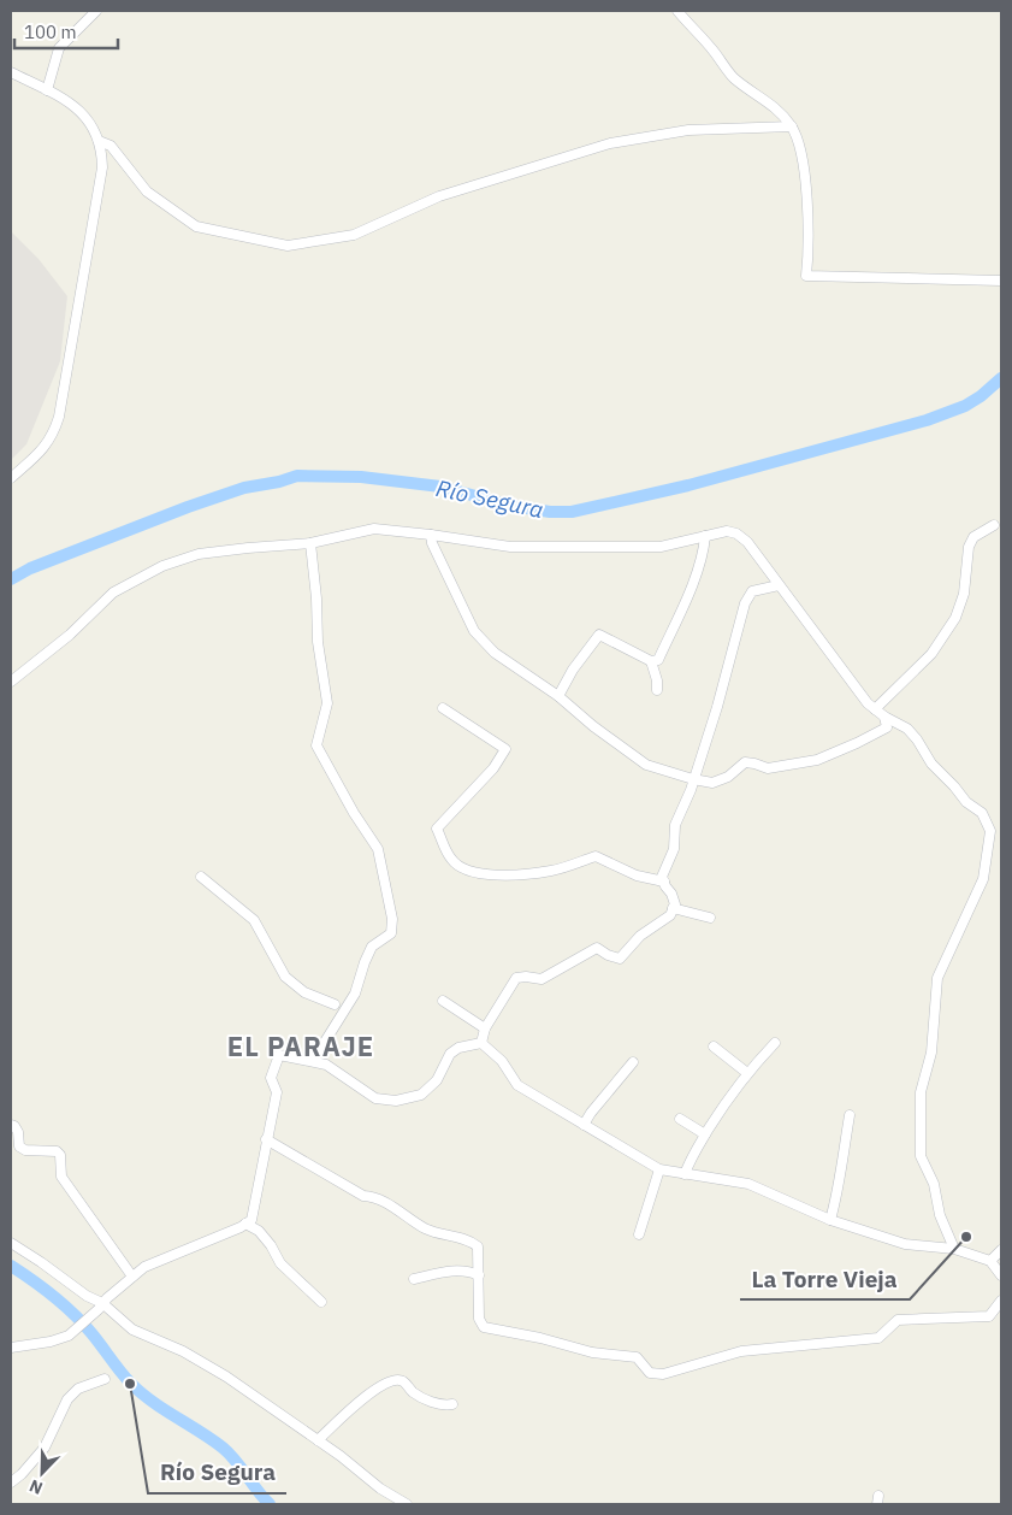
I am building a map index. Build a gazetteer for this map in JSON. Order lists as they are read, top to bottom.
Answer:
{
  "districts": ["EL PARAJE"],
  "water": ["Río Segura"],
  "places": ["La Torre Vieja", "Río Segura"],
  "scale_bar": "100 m",
  "north": "bottom left"
}
